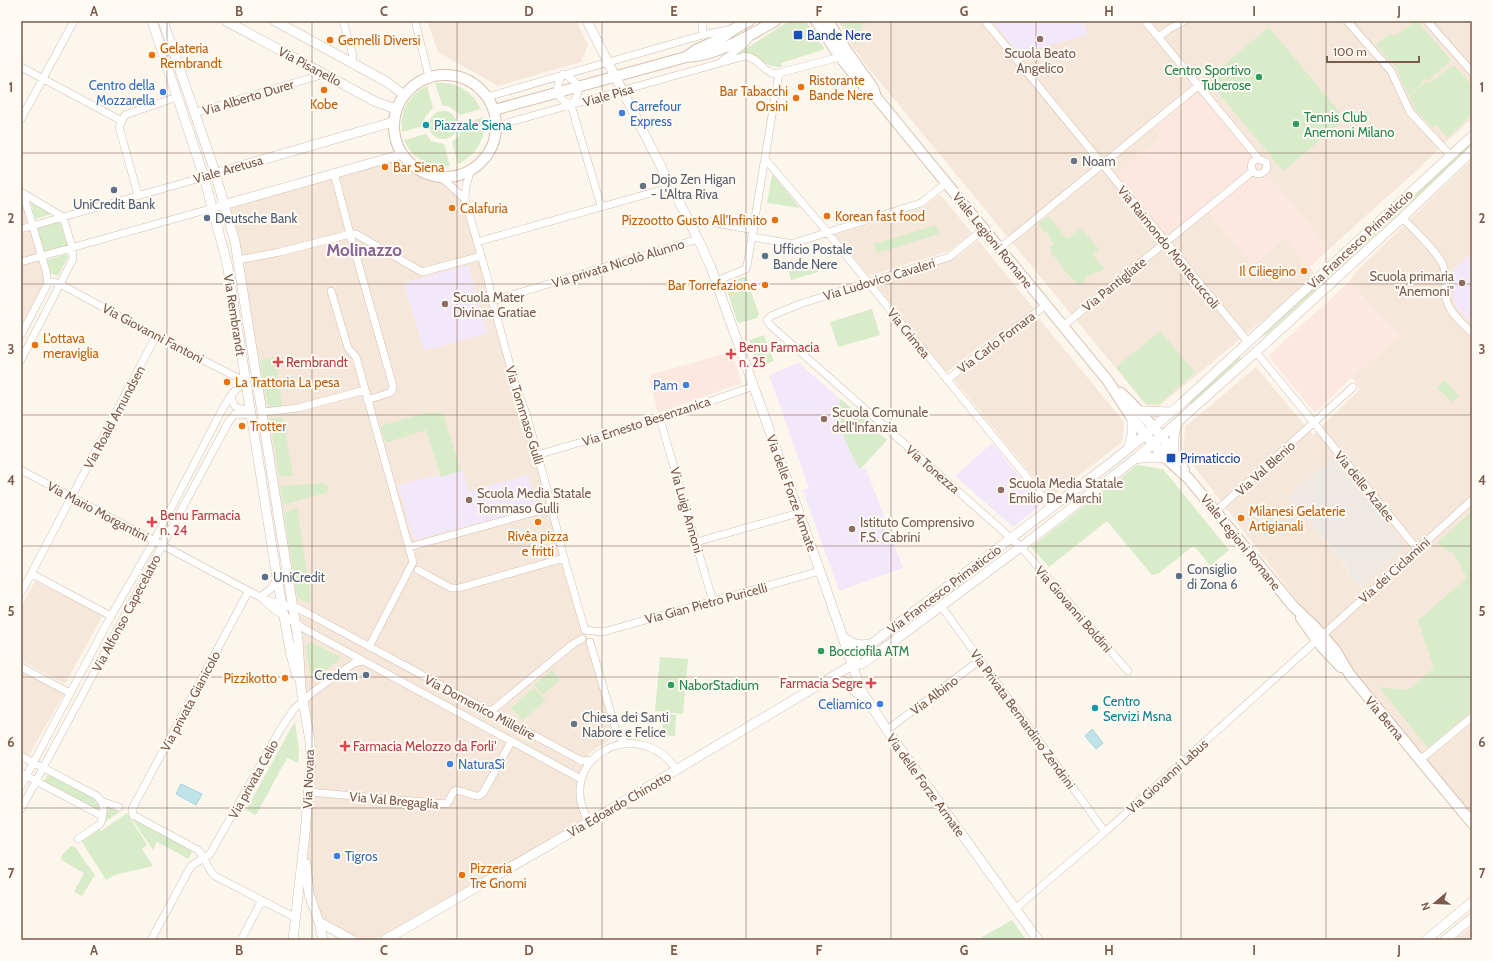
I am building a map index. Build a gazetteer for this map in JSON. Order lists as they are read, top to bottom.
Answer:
{
  "streets": {
    "main road": ["Viale Pisa", "Viale Legioni Romane", "Via Berna"],
    "street": [
      "Via Pisanello",
      "Via Alberto Durer",
      "Viale Aretusa",
      "Via Francesco Primaticcio",
      "Via Raimondo Montecuccoli",
      "Via privata Nicolò Alunno",
      "Via Ludovico Cavaleri",
      "Via Pantigliate",
      "Via Rembrandt",
      "Via Giovanni Fantoni",
      "Via Crimea",
      "Via Carlo Fornara",
      "Via Tommaso Gulli",
      "Via Roald Amundsen",
      "Via Ernesto Besenzanica",
      "Via Val Blenio",
      "Via Tonezza",
      "Via delle Azalee",
      "Via delle Forze Armate",
      "Via Luigi Annoni",
      "Via Mario Morgantini",
      "Via dei Ciclamini",
      "Via Gian Pietro Puricelli",
      "Via Giovanni Boldini",
      "Via Alfonso Capecelatro",
      "Via Albino",
      "Via privata Gianicolo",
      "Via Domenico Millelire",
      "Via Privata Bernardino Zendrini",
      "Via Giovanni Labus",
      "Via privata Celio",
      "Via Novara",
      "Via Val Bregaglia",
      "Via Edoardo Chinotto"
    ]
  },
  "crossings": [
    ["Via Pisanello", "Viale Pisa"],
    ["Via Pisanello", "Via Alberto Durer"],
    ["Via Pisanello", "Viale Aretusa"],
    ["Via Pisanello", "Via Tommaso Gulli"],
    ["Viale Pisa", "Viale Aretusa"],
    ["Viale Pisa", "Via Tommaso Gulli"],
    ["Viale Pisa", "Via delle Forze Armate"],
    ["Via Alberto Durer", "Via Rembrandt"],
    ["Viale Aretusa", "Via Rembrandt"],
    ["Viale Aretusa", "Via Tommaso Gulli"],
    ["Via Francesco Primaticcio", "Viale Legioni Romane"],
    ["Via Francesco Primaticcio", "Via Raimondo Montecuccoli"],
    ["Via Francesco Primaticcio", "Via Crimea"],
    ["Via Francesco Primaticcio", "Via Tonezza"],
    ["Via Francesco Primaticcio", "Via delle Azalee"],
    ["Via Francesco Primaticcio", "Via delle Forze Armate"],
    ["Via Francesco Primaticcio", "Via Giovanni Boldini"],
    ["Via Francesco Primaticcio", "Via Privata Bernardino Zendrini"],
    ["Via Francesco Primaticcio", "Via Edoardo Chinotto"],
    ["Viale Legioni Romane", "Via Ludovico Cavaleri"],
    ["Viale Legioni Romane", "Via Pantigliate"],
    ["Viale Legioni Romane", "Via Carlo Fornara"],
    ["Viale Legioni Romane", "Via Val Blenio"],
    ["Viale Legioni Romane", "Via dei Ciclamini"],
    ["Viale Legioni Romane", "Via Berna"],
    ["Viale Legioni Romane", "Via Giovanni Labus"],
    ["Via Raimondo Montecuccoli", "Via Pantigliate"],
    ["Via privata Nicolò Alunno", "Via Tommaso Gulli"],
    ["Via privata Nicolò Alunno", "Via delle Forze Armate"],
    ["Via Ludovico Cavaleri", "Via Crimea"],
    ["Via Ludovico Cavaleri", "Via Tonezza"],
    ["Via Rembrandt", "Via Giovanni Fantoni"],
    ["Via Rembrandt", "Via Mario Morgantini"],
    ["Via Rembrandt", "Via Alfonso Capecelatro"],
    ["Via Rembrandt", "Via Domenico Millelire"],
    ["Via Giovanni Fantoni", "Via Roald Amundsen"],
    ["Via Giovanni Fantoni", "Via Alfonso Capecelatro"],
    ["Via Crimea", "Via Carlo Fornara"],
    ["Via Tommaso Gulli", "Via Ernesto Besenzanica"],
    ["Via Tommaso Gulli", "Via Gian Pietro Puricelli"],
    ["Via Roald Amundsen", "Via Mario Morgantini"],
    ["Via Ernesto Besenzanica", "Via delle Forze Armate"],
    ["Via Ernesto Besenzanica", "Via Luigi Annoni"],
    ["Via Val Blenio", "Via delle Azalee"],
    ["Via Tonezza", "Via Giovanni Boldini"],
    ["Via delle Azalee", "Via dei Ciclamini"],
    ["Via delle Forze Armate", "Via Gian Pietro Puricelli"],
    ["Via delle Forze Armate", "Via Albino"],
    ["Via delle Forze Armate", "Via Giovanni Labus"],
    ["Via delle Forze Armate", "Via Edoardo Chinotto"],
    ["Via Luigi Annoni", "Via Gian Pietro Puricelli"],
    ["Via Mario Morgantini", "Via Alfonso Capecelatro"],
    ["Via Mario Morgantini", "Via privata Gianicolo"],
    ["Via Mario Morgantini", "Via Domenico Millelire"],
    ["Via dei Ciclamini", "Via Berna"],
    ["Via dei Ciclamini", "Via Giovanni Labus"],
    ["Via Albino", "Via Privata Bernardino Zendrini"],
    ["Via privata Gianicolo", "Via privata Celio"],
    ["Via Domenico Millelire", "Via privata Celio"],
    ["Via Domenico Millelire", "Via Val Bregaglia"],
    ["Via Berna", "Via Giovanni Labus"],
    ["Via Privata Bernardino Zendrini", "Via Giovanni Labus"],
    ["Via privata Celio", "Via Novara"],
    ["Via Novara", "Via Val Bregaglia"]
  ],
  "districts": ["Molinazzo"],
  "places": {
    "transit": ["Bande Nere", "Primaticcio"],
    "other": [
      "Scuola Beato Angelico",
      "Gemelli Diversi",
      "Gelateria Rembrandt",
      "Centro Sportivo Tuberose",
      "Ristorante Bande Nere",
      "Kobe",
      "Centro della Mozzarella",
      "Bar Tabacchi Orsini",
      "Carrefour Express",
      "Tennis Club Anemoni Milano",
      "Piazzale Siena",
      "Noam",
      "Bar Siena",
      "Dojo Zen Higan - L'Altra Riva",
      "UniCredit Bank",
      "Calafuria",
      "Korean fast food",
      "Deutsche Bank",
      "Pizzootto Gusto All'Infinito",
      "Ufficio Postale Bande Nere",
      "Il Ciliegino",
      "Scuola primaria \"Anemoni\"",
      "Bar Torrefazione",
      "Scuola Mater Divinae Gratiae",
      "L'ottava meraviglia",
      "La Trattoria La pesa",
      "Pam",
      "Scuola Comunale dell'Infanzia",
      "Trotter",
      "Scuola Media Statale Emilio De Marchi",
      "Scuola Media Statale Tommaso Gulli",
      "Milanesi Gelaterie Artigianali",
      "Rivêa pizza e fritti",
      "Istituto Comprensivo F.S. Cabrini",
      "Consiglio di Zona 6",
      "UniCredit",
      "Bocciofila ATM",
      "Credem",
      "Pizzikotto",
      "NaborStadium",
      "Celiamico",
      "Centro Servizi Msna",
      "Chiesa dei Santi Nabore e Felice",
      "NaturaSì",
      "Tigros",
      "Pizzeria Tre Gnomi"
    ],
    "health": [
      "Benu Farmacia n. 25",
      "Rembrandt",
      "Benu Farmacia n. 24",
      "Farmacia Segre",
      "Farmacia Melozzo da Forli'"
    ]
  },
  "scale_bar": "100 m",
  "north": "left",
  "grid": {
    "columns": [
      "A",
      "B",
      "C",
      "D",
      "E",
      "F",
      "G",
      "H",
      "I",
      "J"
    ],
    "rows": [
      "1",
      "2",
      "3",
      "4",
      "5",
      "6",
      "7"
    ]
  }
}
